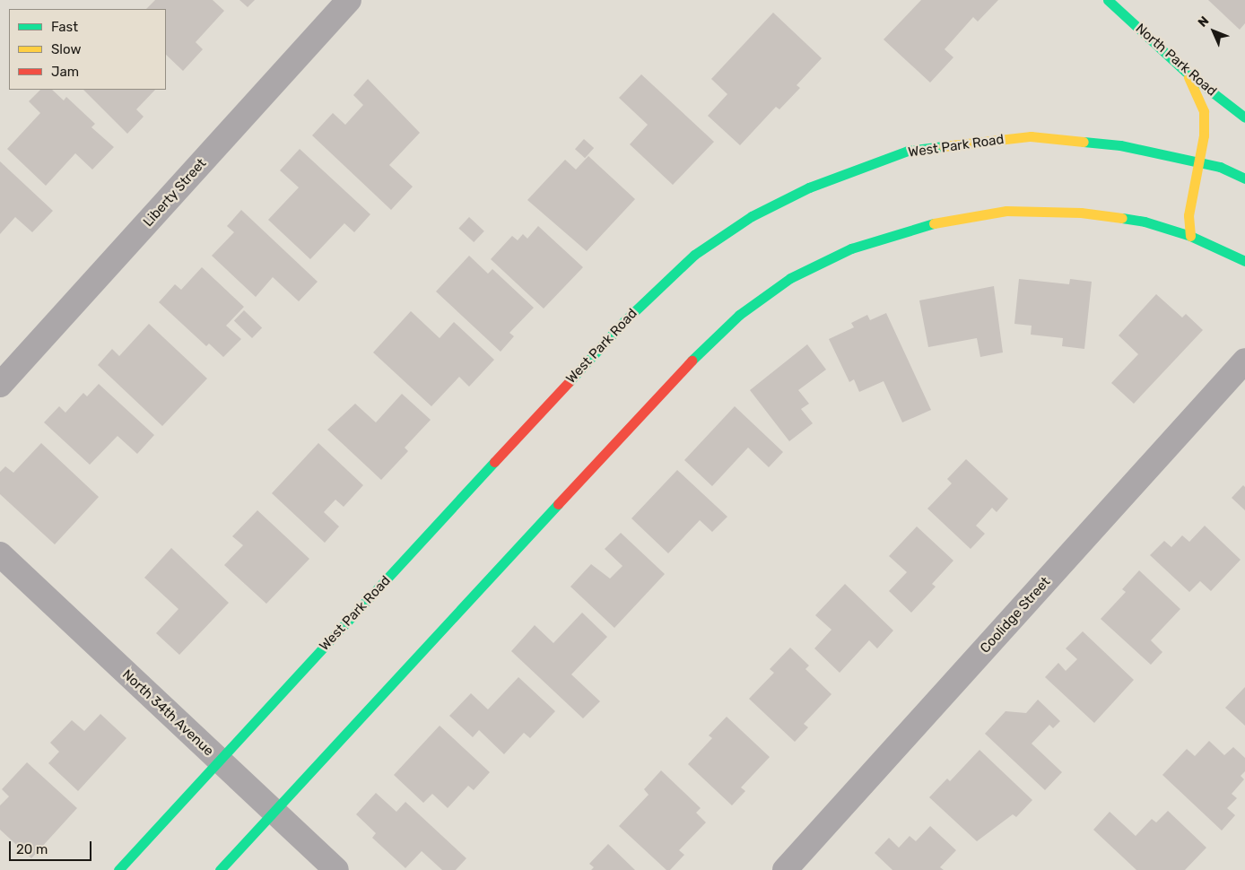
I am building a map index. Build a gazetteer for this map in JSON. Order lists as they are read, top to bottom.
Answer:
{
  "streets": {
    "street": [
      "North Park Road",
      "West Park Road",
      "Liberty Street",
      "Coolidge Street",
      "North 34th Avenue"
    ]
  },
  "crossings": [
    ["West Park Road", "North 34th Avenue"]
  ],
  "legend": ["Fast", "Slow", "Jam"],
  "scale_bar": "20 m",
  "north": "top left"
}
